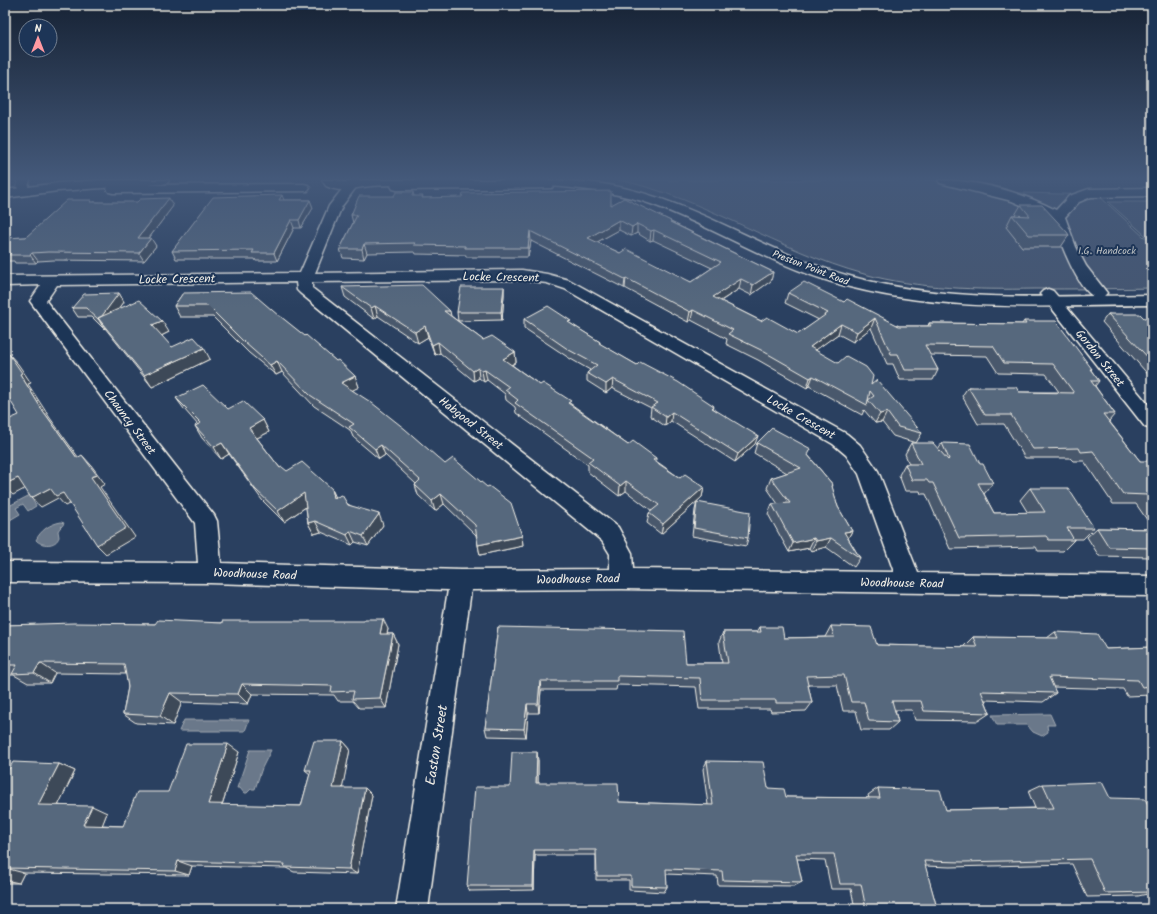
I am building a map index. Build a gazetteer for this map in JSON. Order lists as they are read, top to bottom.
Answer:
{
  "streets": {
    "main road": ["Preston Point Road"],
    "street": [
      "Locke Crescent",
      "Gordon Street",
      "Chauncy Street",
      "Habgood Street",
      "Woodhouse Road",
      "Easton Street"
    ]
  },
  "crossings": [
    ["Preston Point Road", "Gordon Street"],
    ["Locke Crescent", "Chauncy Street"],
    ["Locke Crescent", "Habgood Street"],
    ["Locke Crescent", "Woodhouse Road"],
    ["Chauncy Street", "Woodhouse Road"],
    ["Habgood Street", "Woodhouse Road"],
    ["Woodhouse Road", "Easton Street"]
  ],
  "parks": ["I.G. Handcock"],
  "north": "top"
}
